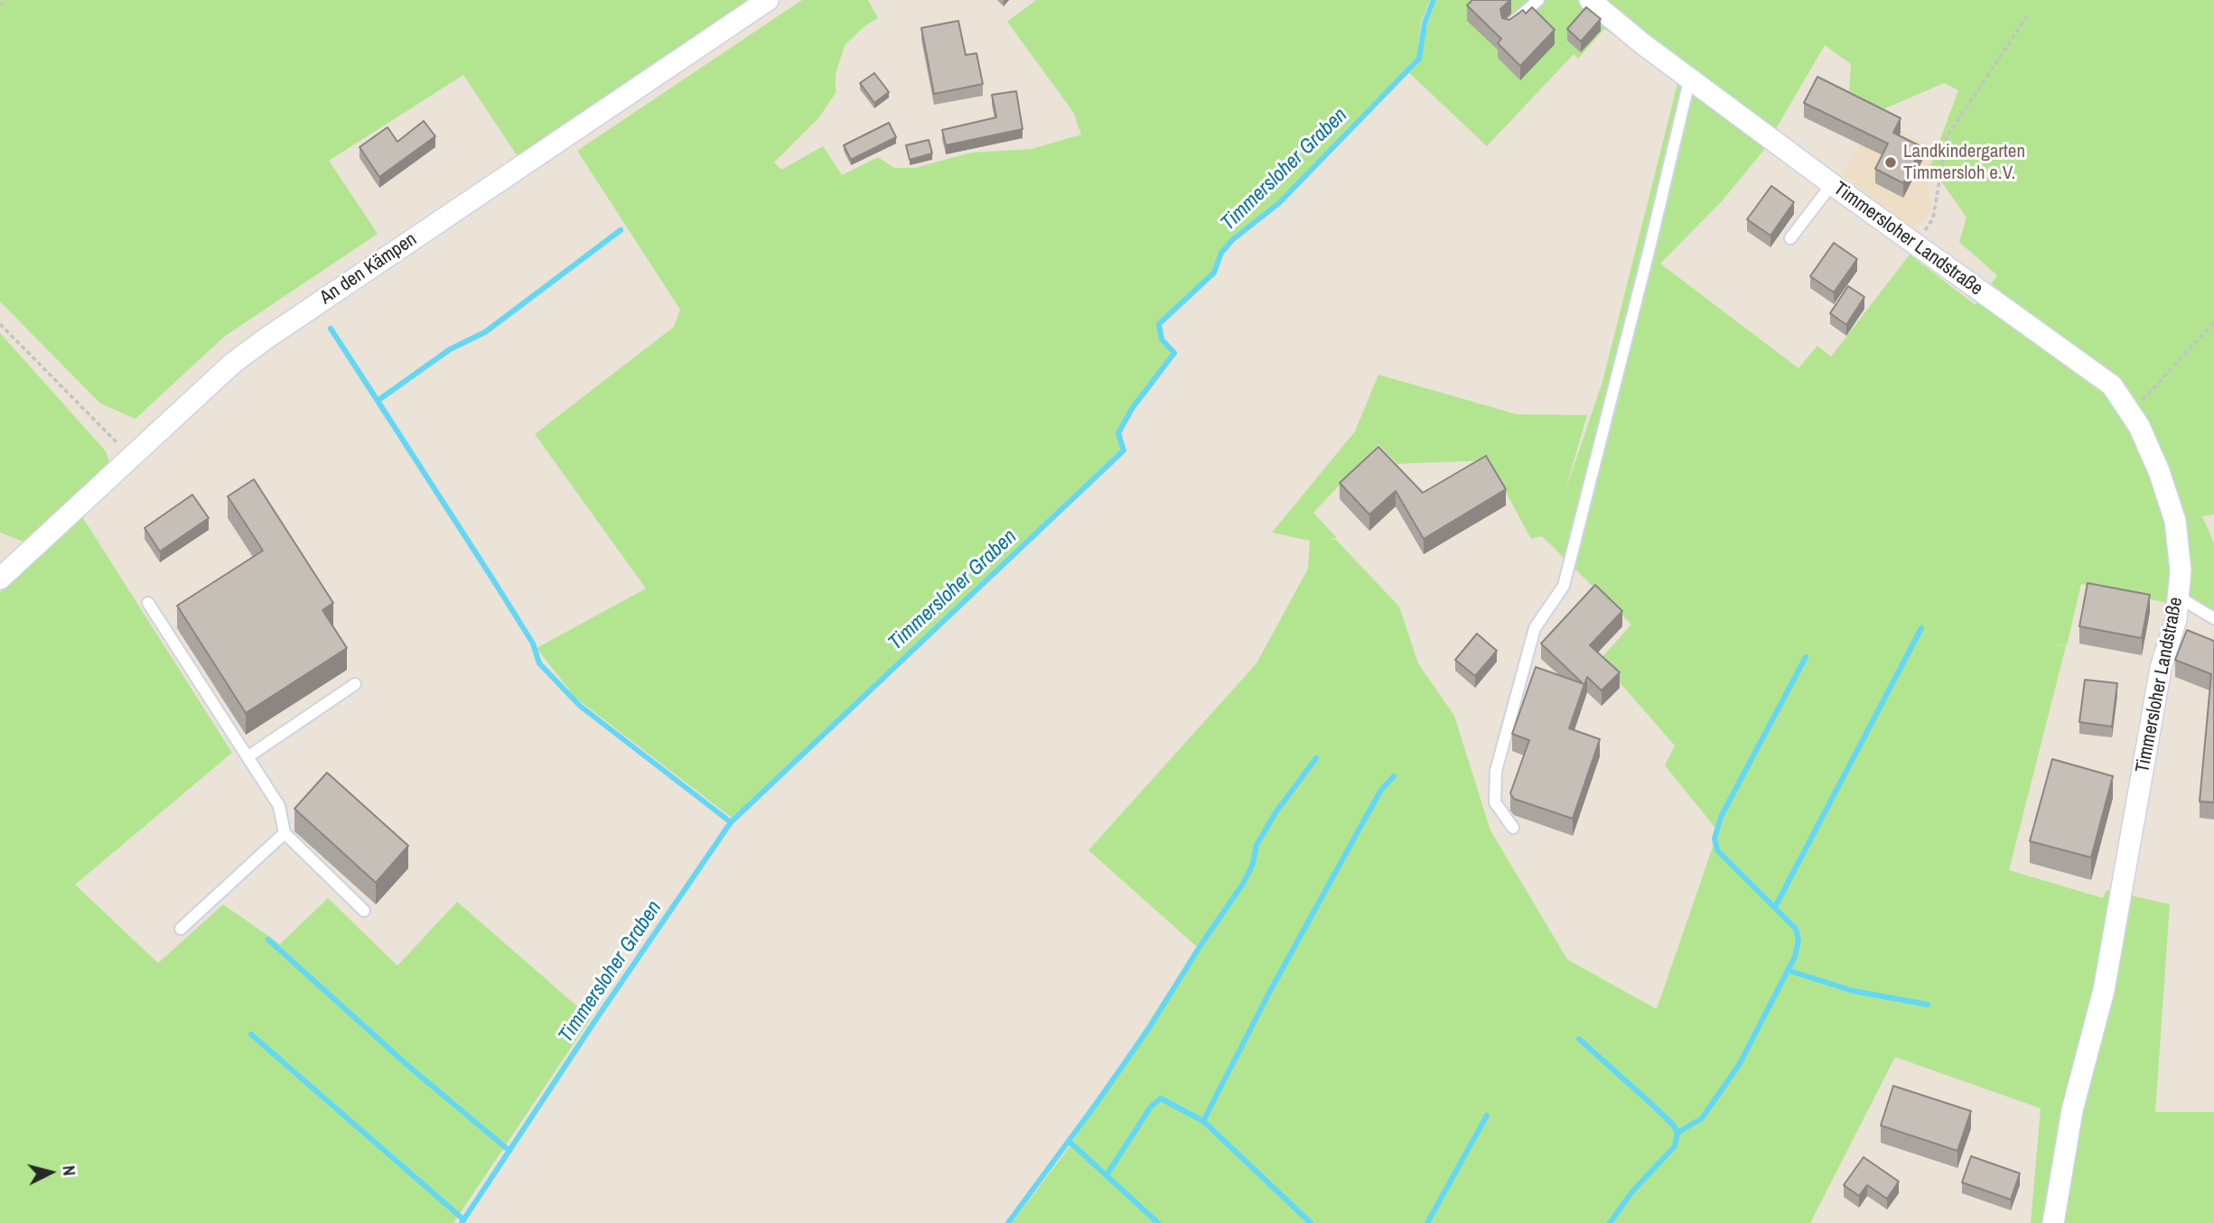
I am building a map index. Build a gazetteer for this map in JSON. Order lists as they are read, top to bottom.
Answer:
{
  "streets": {
    "street": ["Timmersloher Landstraße", "An den Kämpen"]
  },
  "water": ["Timmersloher Graben"],
  "places": ["Landkindergarten Timmersloh e.V."],
  "north": "right"
}
